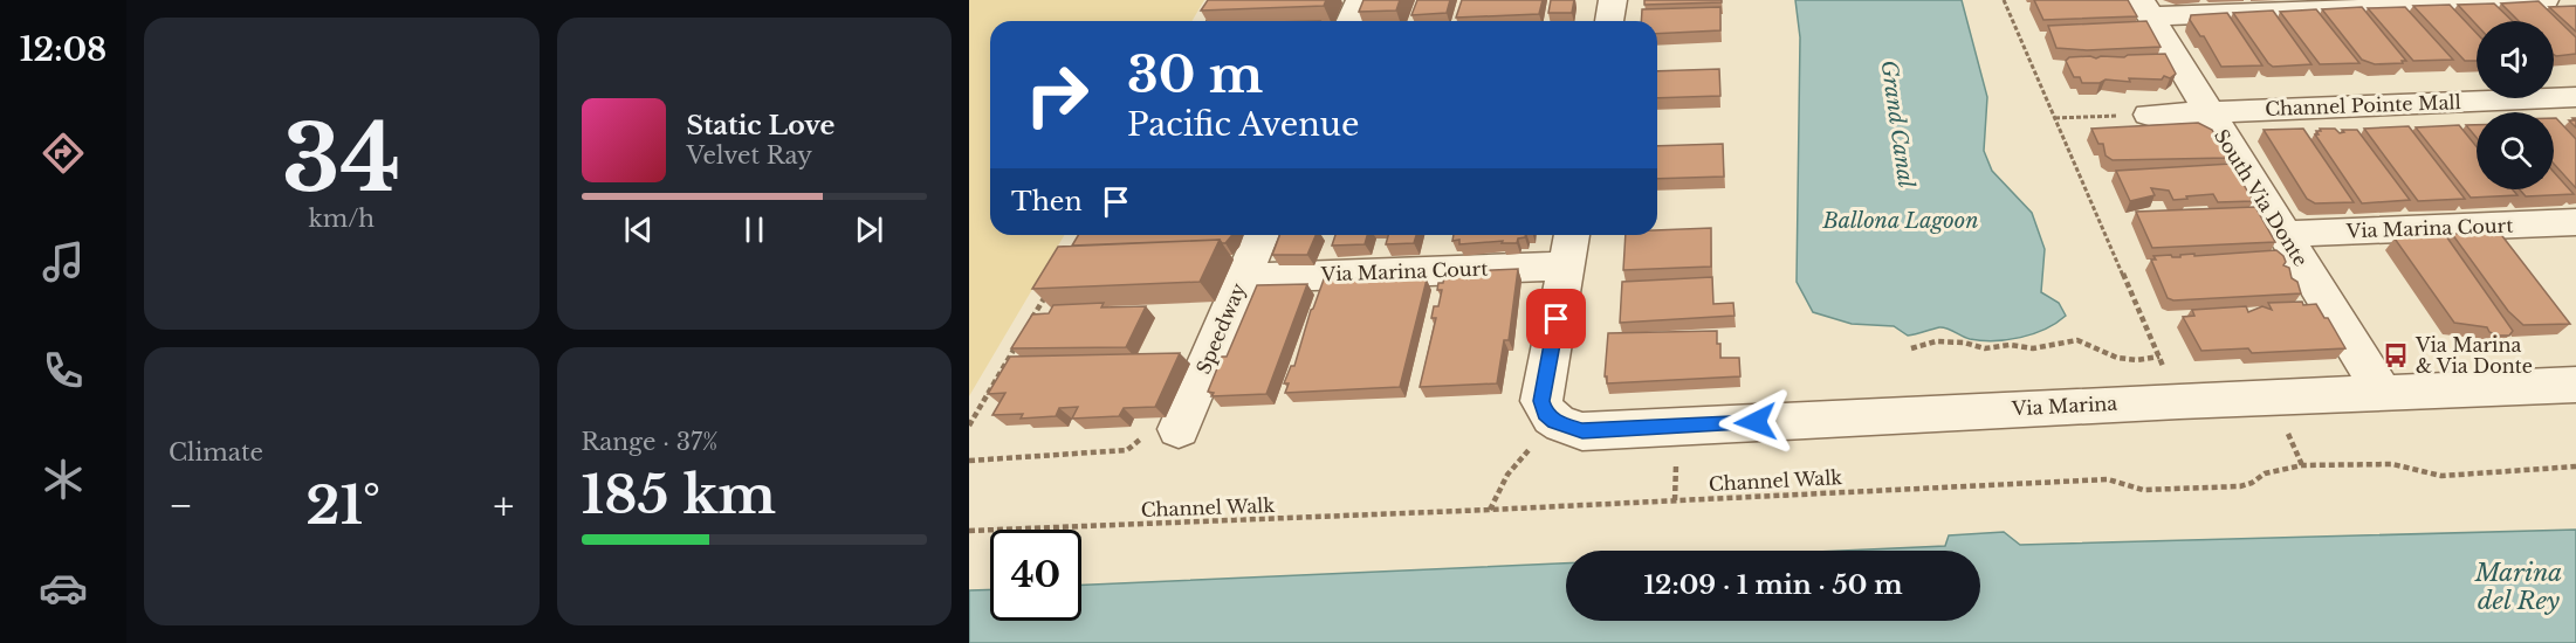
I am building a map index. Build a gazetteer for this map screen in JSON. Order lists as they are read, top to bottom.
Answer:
{
  "streets": {
    "street": [
      "Channel Pointe Mall",
      "South Via Donte",
      "Via Marina Court",
      "Speedway",
      "Via Marina"
    ],
    "path": ["Channel Walk"]
  },
  "crossings": [
    ["Channel Pointe Mall", "South Via Donte"],
    ["South Via Donte", "Via Marina Court"],
    ["South Via Donte", "Via Marina"],
    ["Via Marina Court", "Speedway"]
  ],
  "water": ["Grand Canal", "Ballona Lagoon", "Marina del Rey"],
  "places": {
    "bus stop": ["Via Marina & Via Donte"]
  },
  "page": {
    "tabs": "12:08",
    "tile": [
      ["34", "km/h"],
      "Climate",
      ["Range · 37%", "185 km"]
    ],
    "turn": ["30 m", "Pacific Avenue"],
    "song": ["Static Love", "Velvet Ray"],
    "then": "Then",
    "heat": ["−", "21°", "+"],
    "limit": "40",
    "trip": "12:09 · 1 min · 50 m"
  }
}
